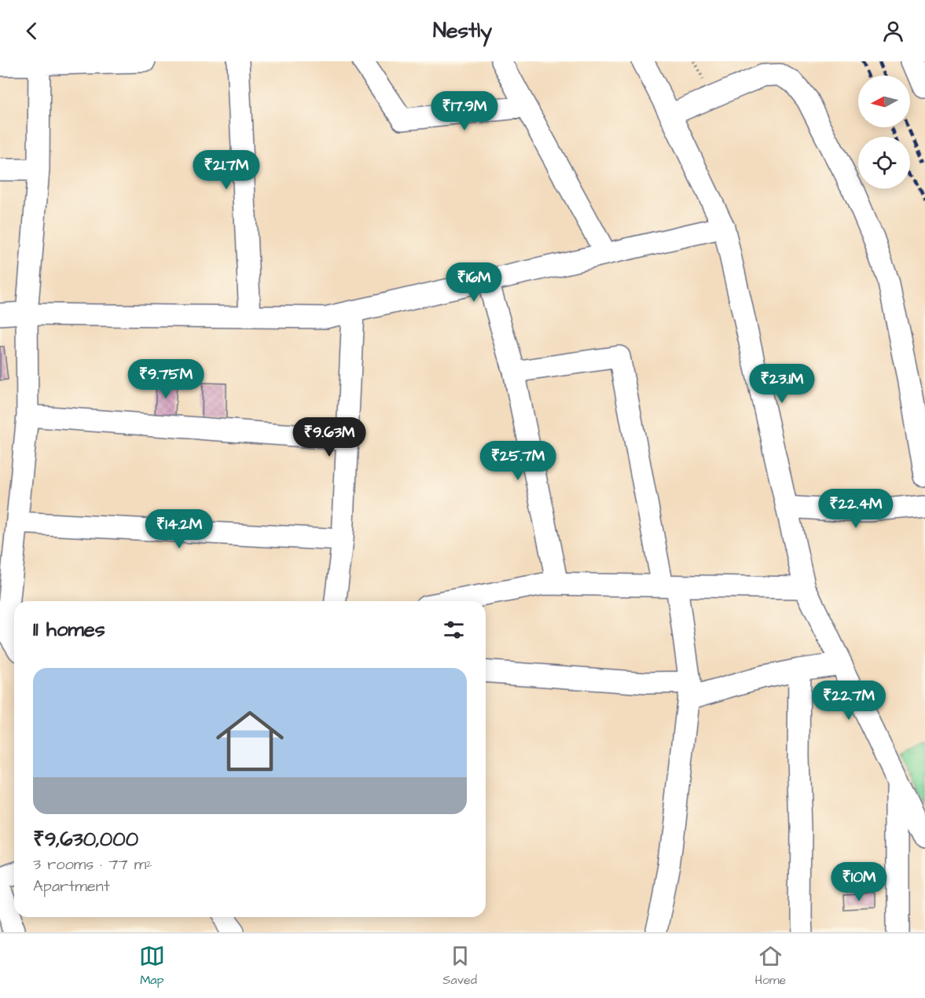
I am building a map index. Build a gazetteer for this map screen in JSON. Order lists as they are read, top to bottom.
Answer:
{
  "north": "left",
  "page": {
    "header": "Nestly",
    "price": [
      "₹17.9M",
      "₹21.7M",
      "₹16M",
      "₹9.75M",
      "₹23.1M",
      "₹9.63M",
      "₹25.7M",
      "₹22.4M",
      "₹14.2M",
      "₹22.7M",
      "₹10M"
    ],
    "heading": "11 homes",
    "list": [
      {
        "name": "₹9,630,000",
        "note": "3 rooms · 77 m² · Apartment"
      }
    ],
    "tabs": ["Map", "Saved", "Home"]
  }
}
